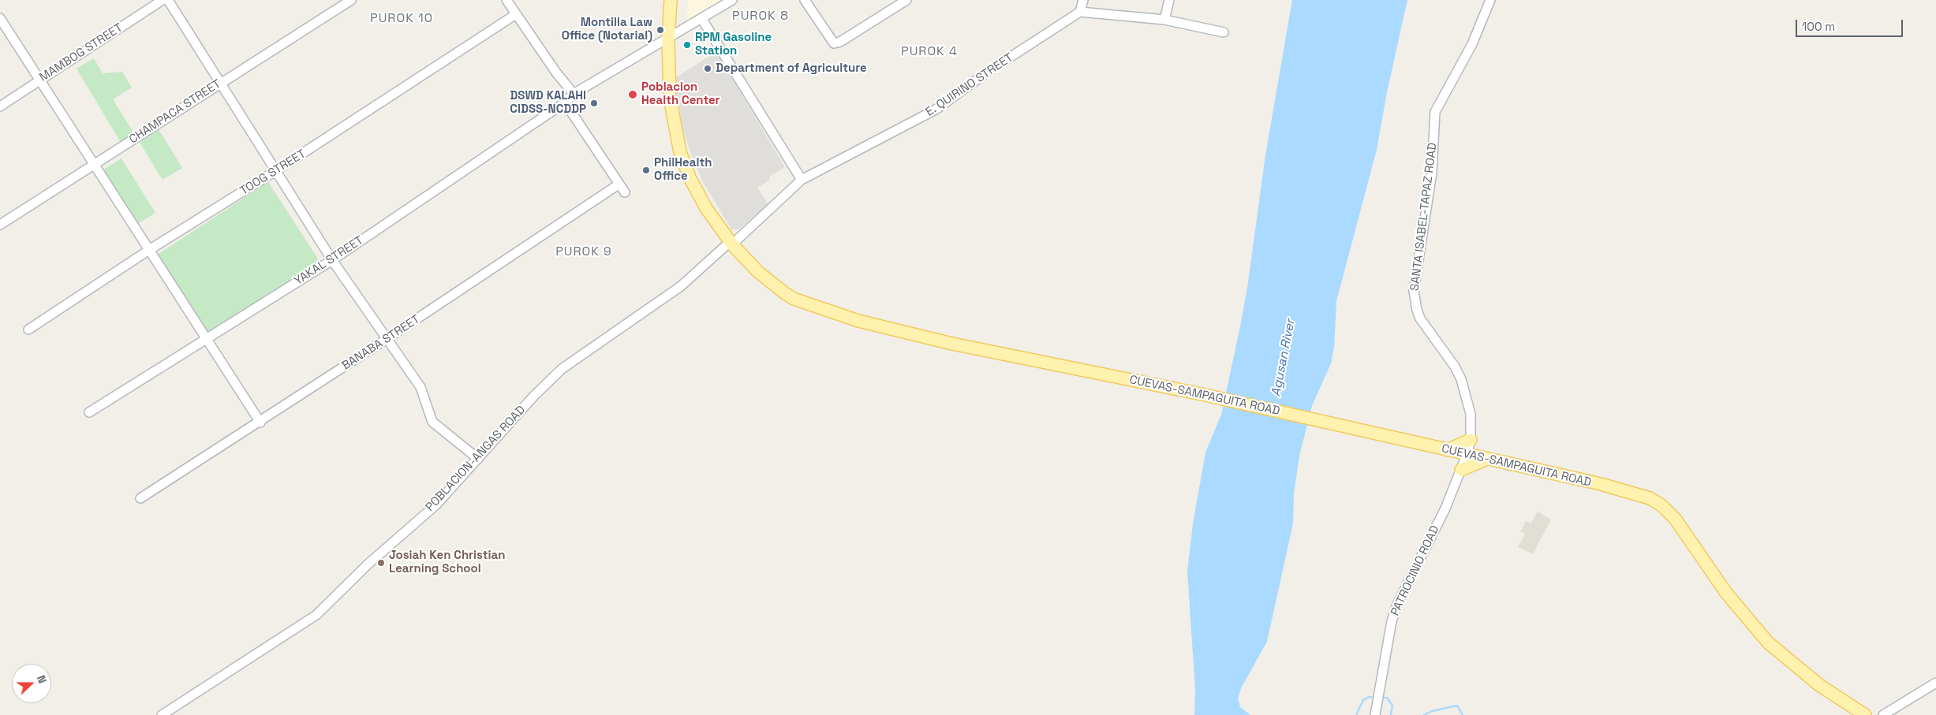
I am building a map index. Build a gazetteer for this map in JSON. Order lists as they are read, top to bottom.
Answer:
{
  "streets": {
    "main road": ["CUEVAS-SAMPAGUITA ROAD"],
    "street": [
      "MAMBOG STREET",
      "E. QUIRINO STREET",
      "CHAMPACA STREET",
      "TOOG STREET",
      "SANTA ISABEL-TAPAZ ROAD",
      "YAKAL STREET",
      "BANABA STREET",
      "POBLACION-ANGAS ROAD",
      "PATROCINIO ROAD"
    ]
  },
  "crossings": [
    ["E. QUIRINO STREET", "CUEVAS-SAMPAGUITA ROAD"],
    ["E. QUIRINO STREET", "POBLACION-ANGAS ROAD"],
    ["SANTA ISABEL-TAPAZ ROAD", "CUEVAS-SAMPAGUITA ROAD"],
    ["SANTA ISABEL-TAPAZ ROAD", "PATROCINIO ROAD"],
    ["CUEVAS-SAMPAGUITA ROAD", "POBLACION-ANGAS ROAD"],
    ["CUEVAS-SAMPAGUITA ROAD", "PATROCINIO ROAD"]
  ],
  "districts": [
    "PUROK 8",
    "PUROK 10",
    "PUROK 4",
    "PUROK 9"
  ],
  "water": ["Agusan River"],
  "places": [
    "Montilla Law Office (Notarial)",
    "RPM Gasoline Station",
    "Department of Agriculture",
    "Poblacion Health Center",
    "DSWD KALAHI CIDSS-NCDDP",
    "PhilHealth Office",
    "Josiah Ken Christian Learning School"
  ],
  "scale_bar": "100 m",
  "north": "right"
}
